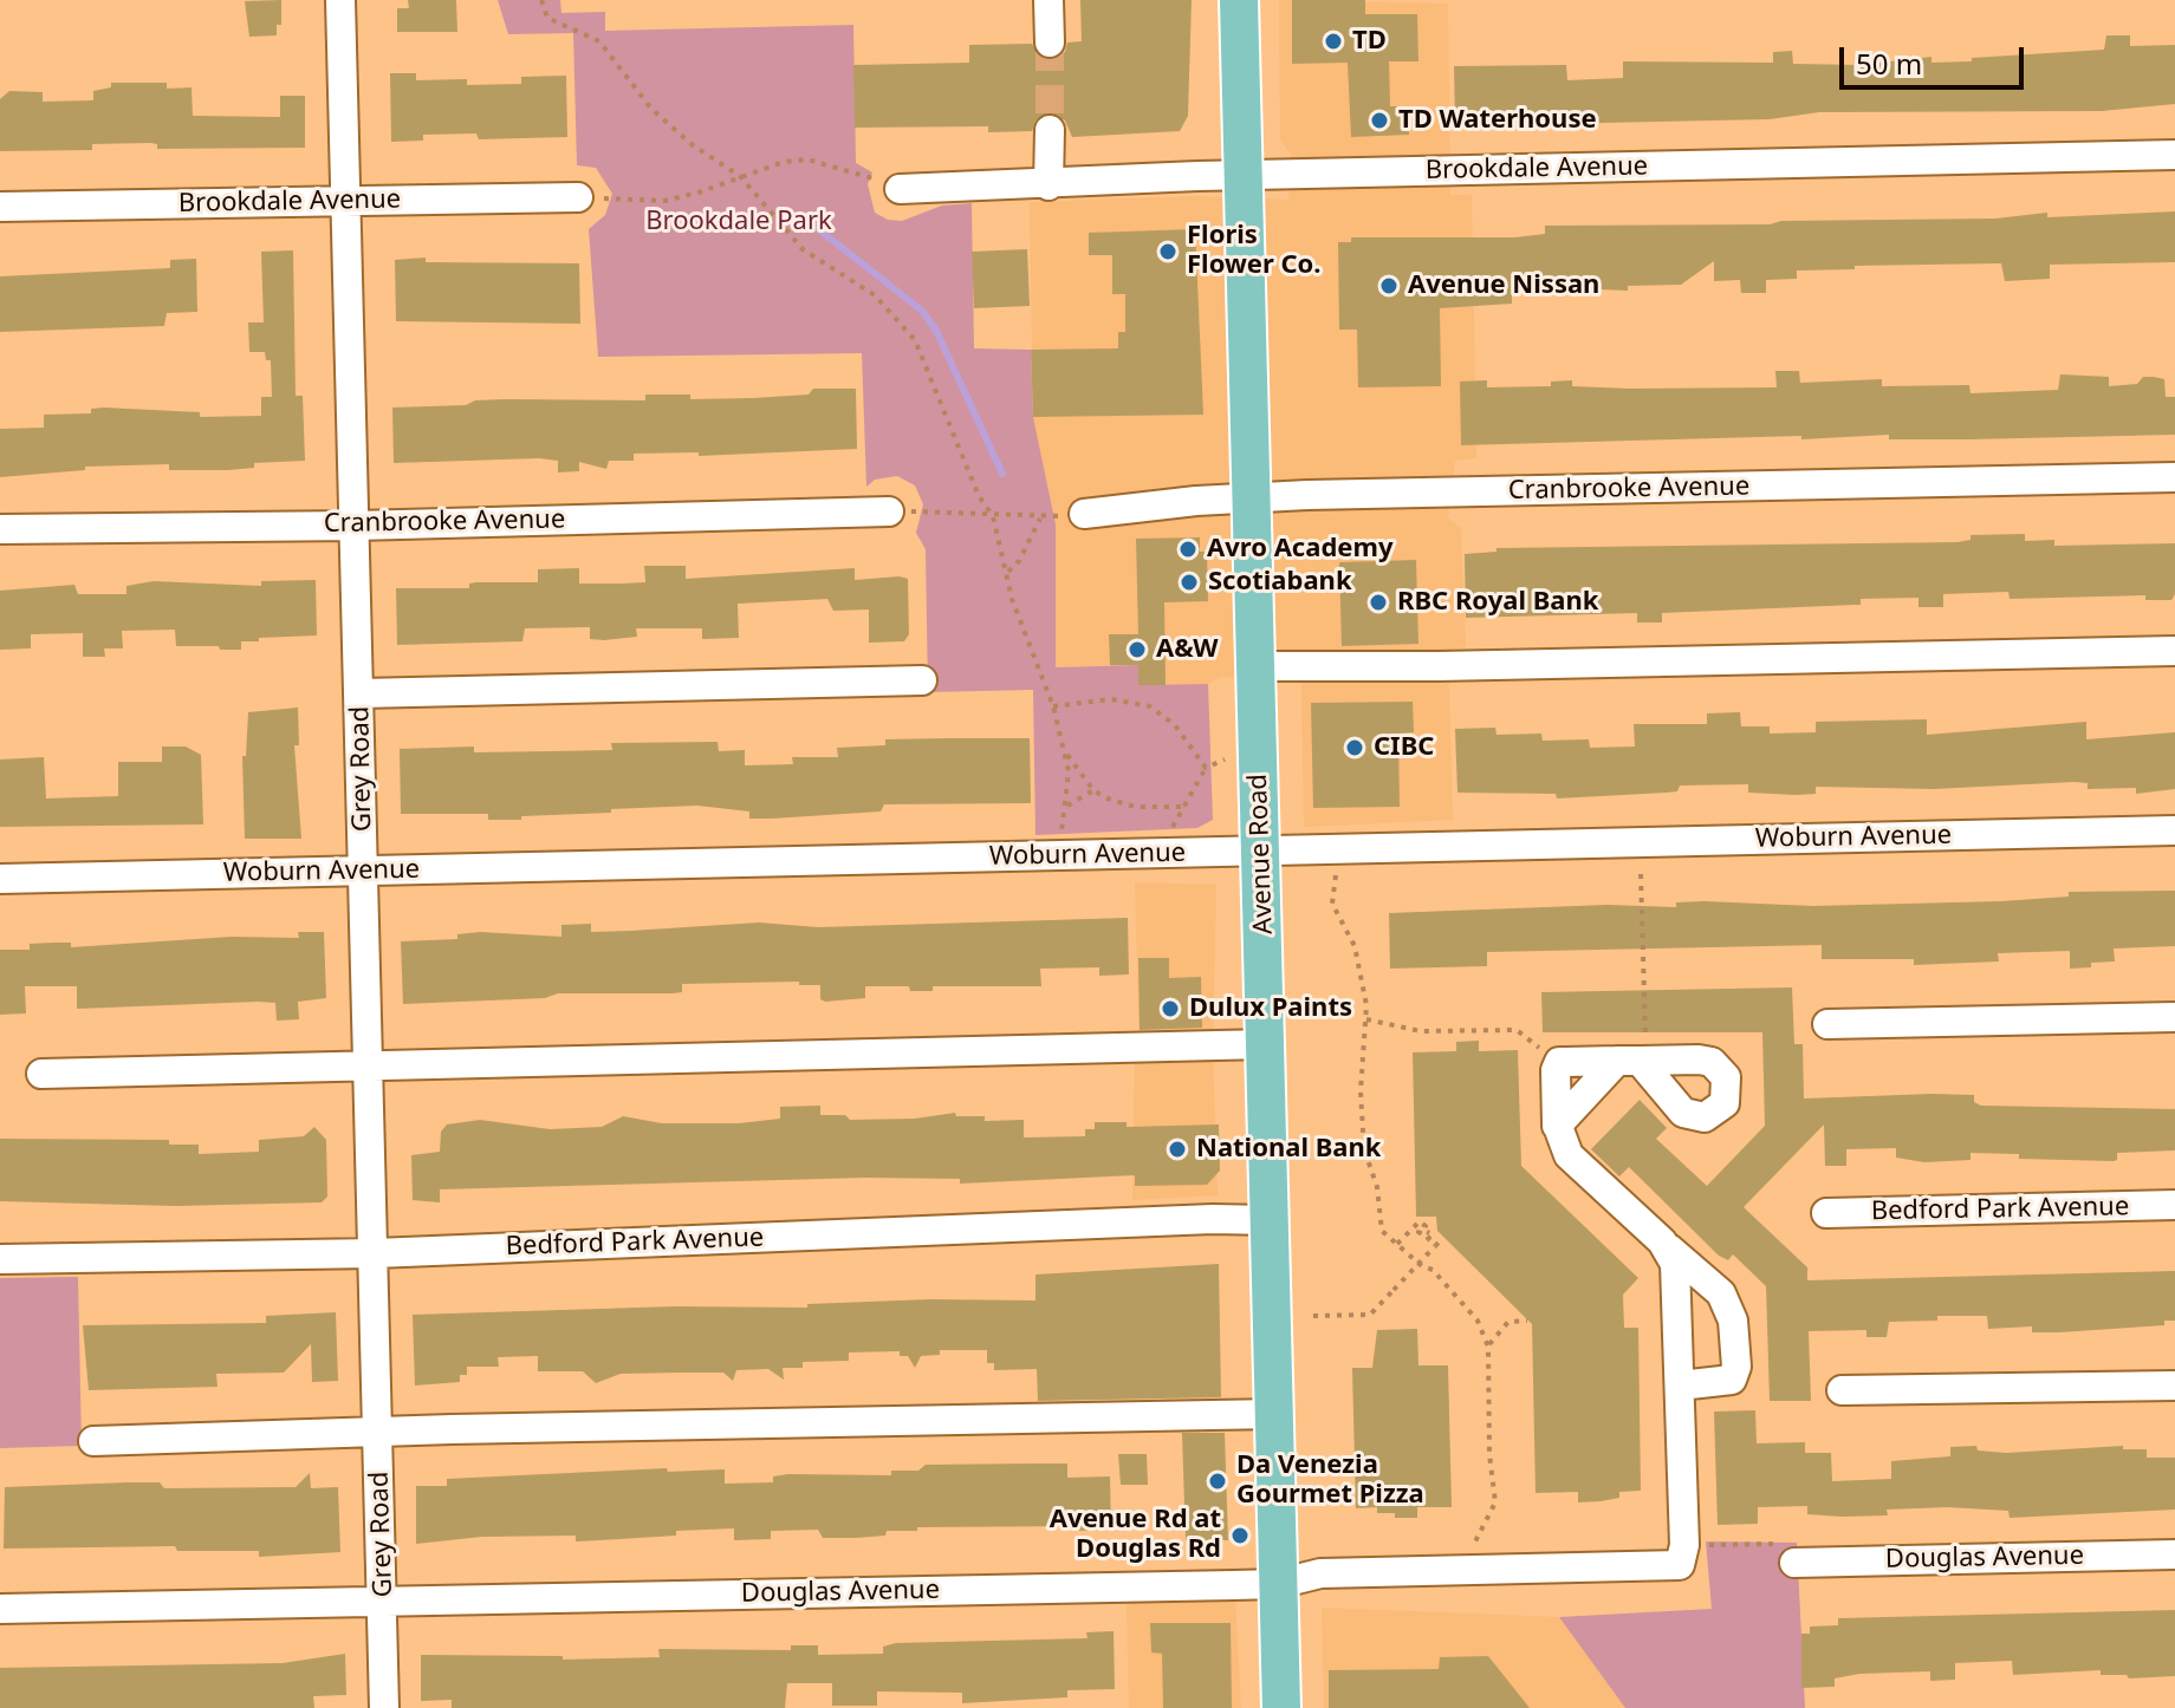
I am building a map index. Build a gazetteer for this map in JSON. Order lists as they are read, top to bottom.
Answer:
{
  "streets": {
    "main road": ["Avenue Road"],
    "street": [
      "Brookdale Avenue",
      "Cranbrooke Avenue",
      "Grey Road",
      "Woburn Avenue",
      "Bedford Park Avenue",
      "Douglas Avenue"
    ]
  },
  "crossings": [
    ["Brookdale Avenue", "Grey Road"],
    ["Brookdale Avenue", "Avenue Road"],
    ["Cranbrooke Avenue", "Grey Road"],
    ["Cranbrooke Avenue", "Avenue Road"],
    ["Grey Road", "Woburn Avenue"],
    ["Grey Road", "Bedford Park Avenue"],
    ["Grey Road", "Douglas Avenue"],
    ["Woburn Avenue", "Avenue Road"],
    ["Avenue Road", "Bedford Park Avenue"],
    ["Avenue Road", "Douglas Avenue"]
  ],
  "parks": ["Brookdale Park"],
  "places": [
    "TD",
    "TD Waterhouse",
    "Floris Flower Co.",
    "Avenue Nissan",
    "Avro Academy",
    "Scotiabank",
    "RBC Royal Bank",
    "A&W",
    "CIBC",
    "Dulux Paints",
    "National Bank",
    "Da Venezia Gourmet Pizza",
    "Avenue Rd at Douglas Rd"
  ],
  "scale_bar": "50 m"
}
